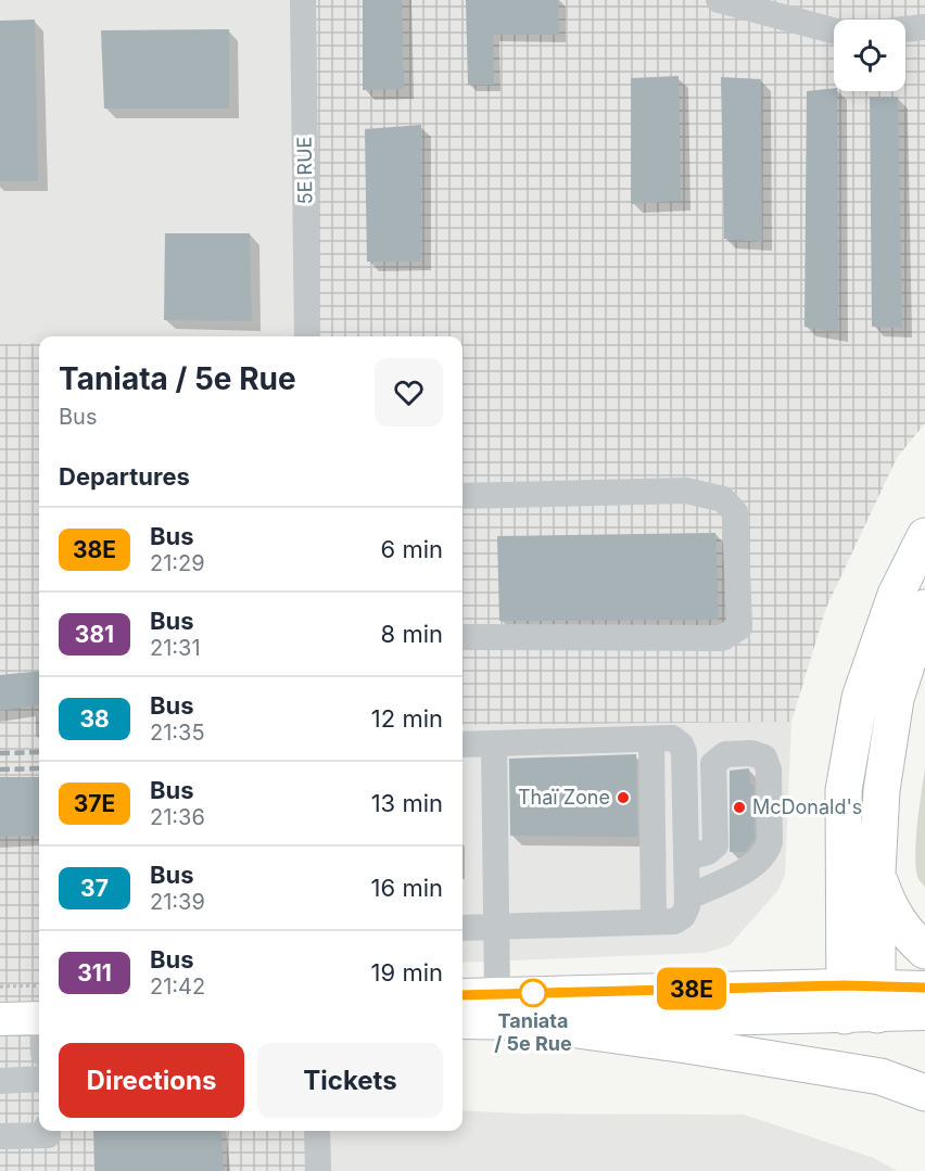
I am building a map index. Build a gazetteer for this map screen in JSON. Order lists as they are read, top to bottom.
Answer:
{
  "streets": {
    "street": ["5E RUE"]
  },
  "places": ["Thaï Zone", "McDonald's", "Taniata / 5e Rue"],
  "lines": ["bus line 38E"],
  "page": {
    "on_map": "38E",
    "heading": [
      ["Taniata / 5e Rue", "Bus"],
      "Departures"
    ],
    "list": [
      {
        "mark": "38E",
        "name": "Bus",
        "note": "21:29",
        "value": "6 min"
      },
      {
        "mark": "381",
        "name": "Bus",
        "note": "21:31",
        "value": "8 min"
      },
      {
        "mark": "38",
        "name": "Bus",
        "note": "21:35",
        "value": "12 min"
      },
      {
        "mark": "37E",
        "name": "Bus",
        "note": "21:36",
        "value": "13 min"
      },
      {
        "mark": "37",
        "name": "Bus",
        "note": "21:39",
        "value": "16 min"
      },
      {
        "mark": "311",
        "name": "Bus",
        "note": "21:42",
        "value": "19 min"
      }
    ],
    "buttons": ["Directions", "Tickets"]
  }
}
